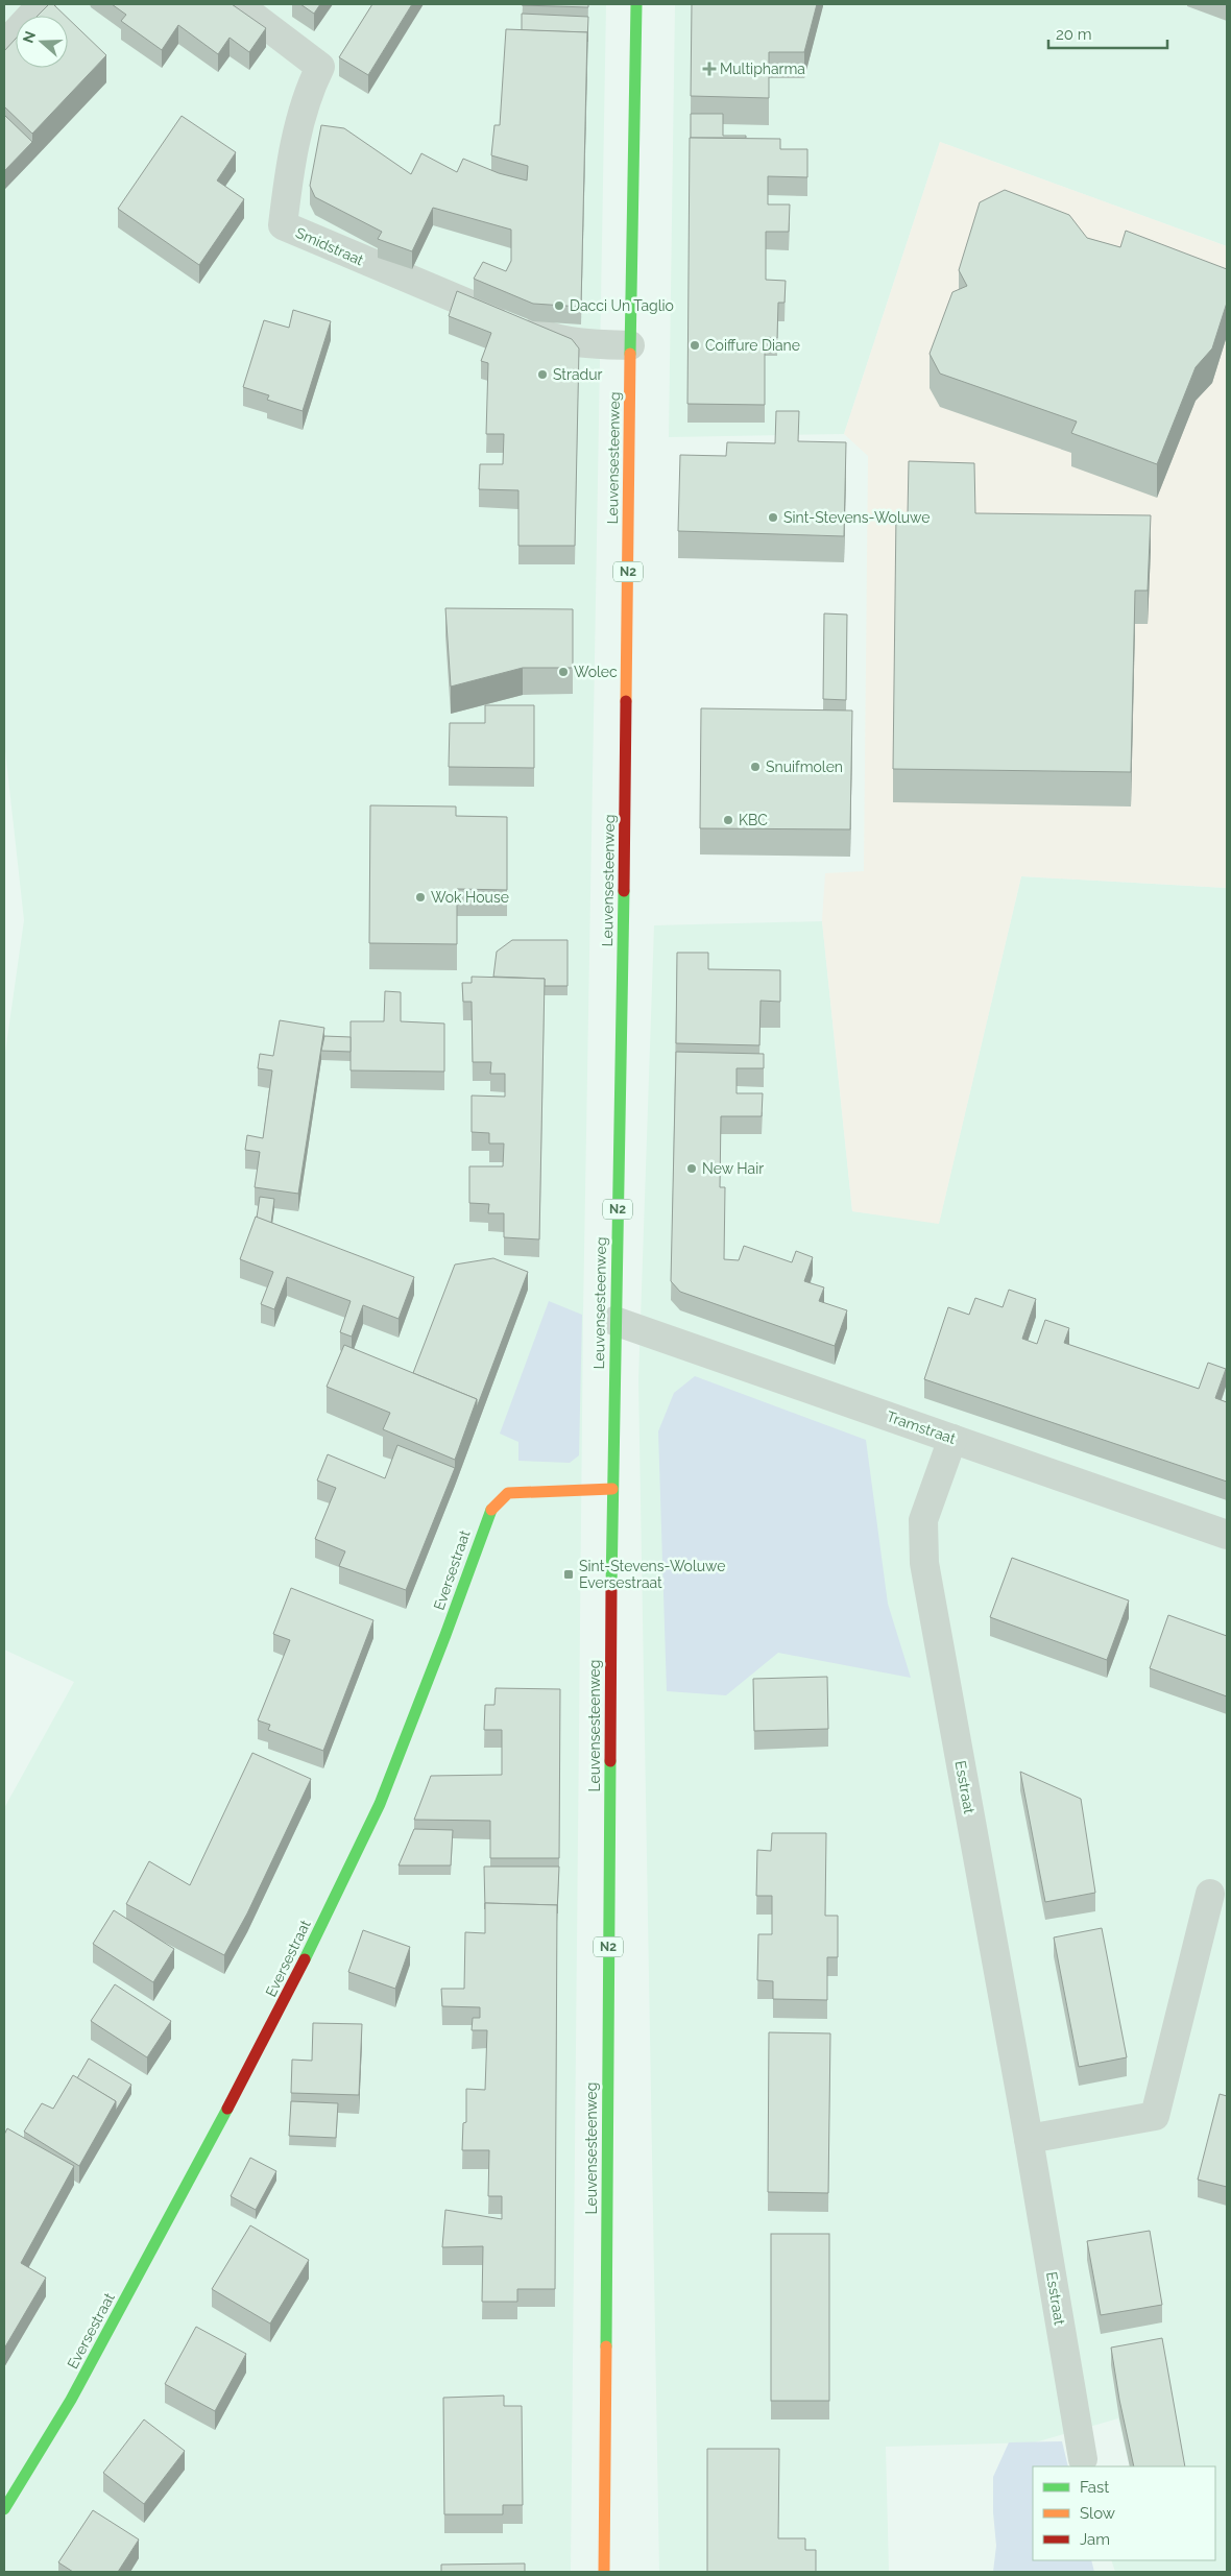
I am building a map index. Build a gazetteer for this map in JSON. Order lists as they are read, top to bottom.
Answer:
{
  "streets": {
    "main road": ["Leuvensesteenweg", "N2", "Eversestraat"],
    "street": ["Smidstraat", "Tramstraat", "Esstraat"]
  },
  "crossings": [
    ["Smidstraat", "Leuvensesteenweg"],
    ["Leuvensesteenweg", "Tramstraat"],
    ["Leuvensesteenweg", "Eversestraat"],
    ["Tramstraat", "Esstraat"]
  ],
  "places": {
    "health": ["Multipharma"],
    "other": [
      "Dacci Un Taglio",
      "Coiffure Diane",
      "Stradur",
      "Sint-Stevens-Woluwe",
      "Wolec",
      "Snuifmolen",
      "KBC",
      "Wok House",
      "New Hair"
    ],
    "transit": ["Sint-Stevens-Woluwe Eversestraat"]
  },
  "legend": ["Fast", "Slow", "Jam"],
  "scale_bar": "20 m",
  "north": "left"
}
